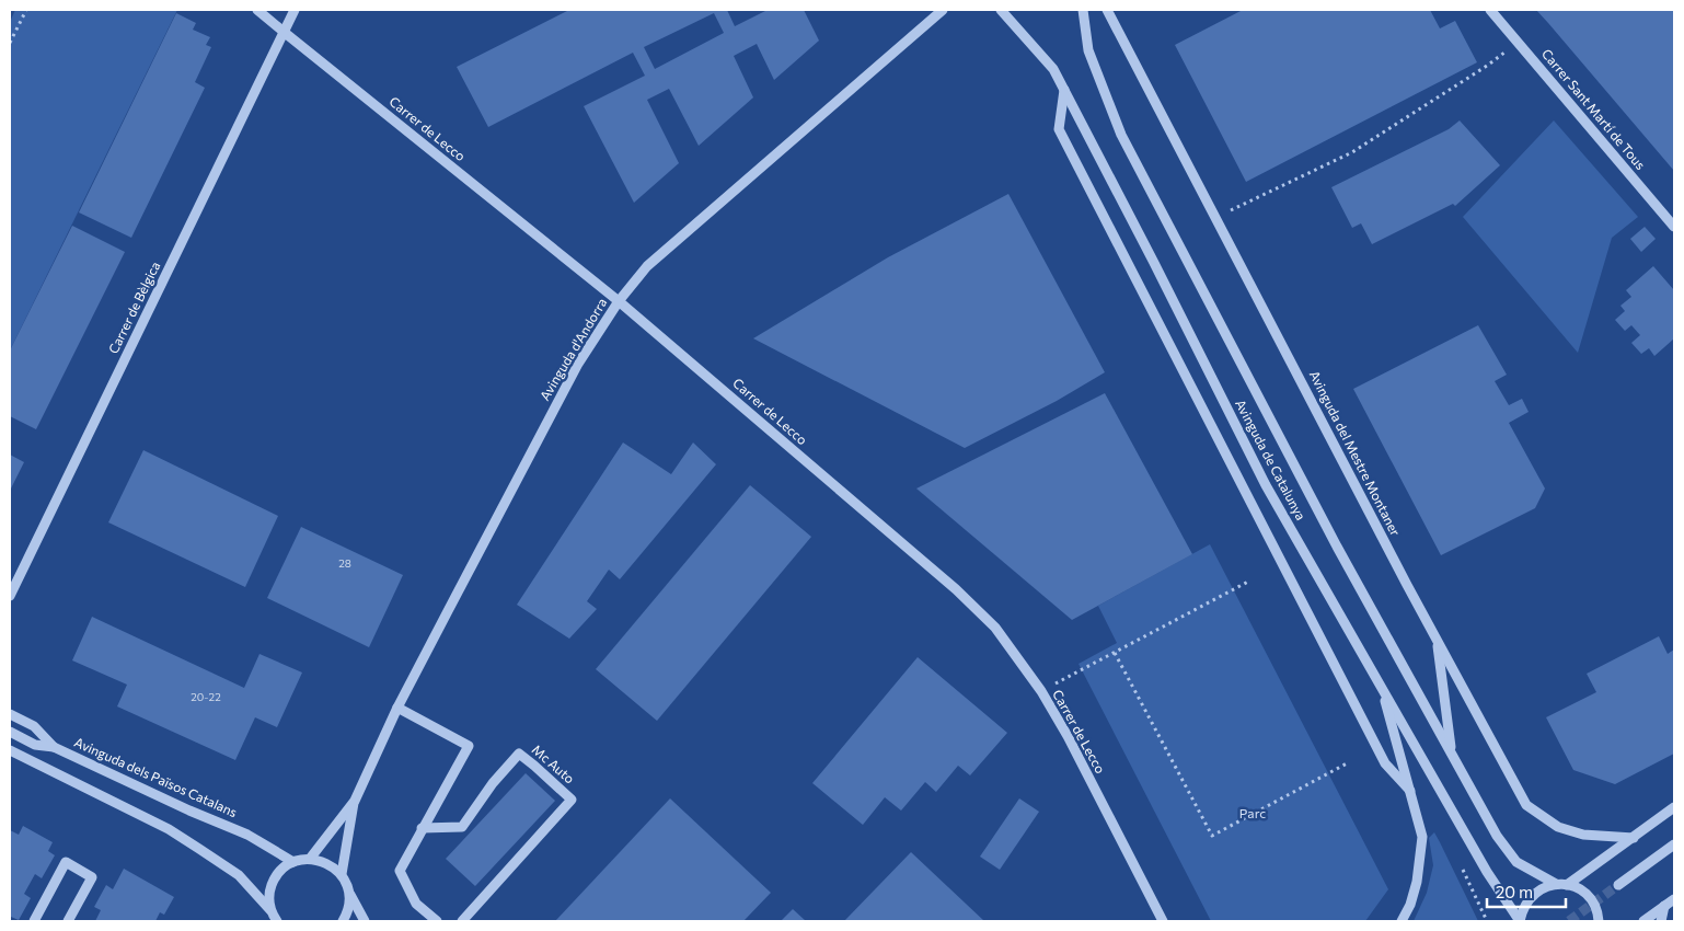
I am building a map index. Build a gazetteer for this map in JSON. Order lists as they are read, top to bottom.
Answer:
{
  "streets": {
    "street": [
      "Carrer Sant Martí de Tous",
      "Carrer de Lecco",
      "Carrer de Bèlgica",
      "Avinguda d'Andorra",
      "Avinguda del Mestre Montaner",
      "Avinguda de Catalunya",
      "Mc Auto",
      "Avinguda dels Països Catalans"
    ]
  },
  "crossings": [
    ["Carrer de Lecco", "Carrer de Bèlgica"],
    ["Carrer de Lecco", "Avinguda d'Andorra"]
  ],
  "parks": ["Parc"],
  "house_numbers": ["28", "20-22"],
  "scale_bar": "20 m"
}
